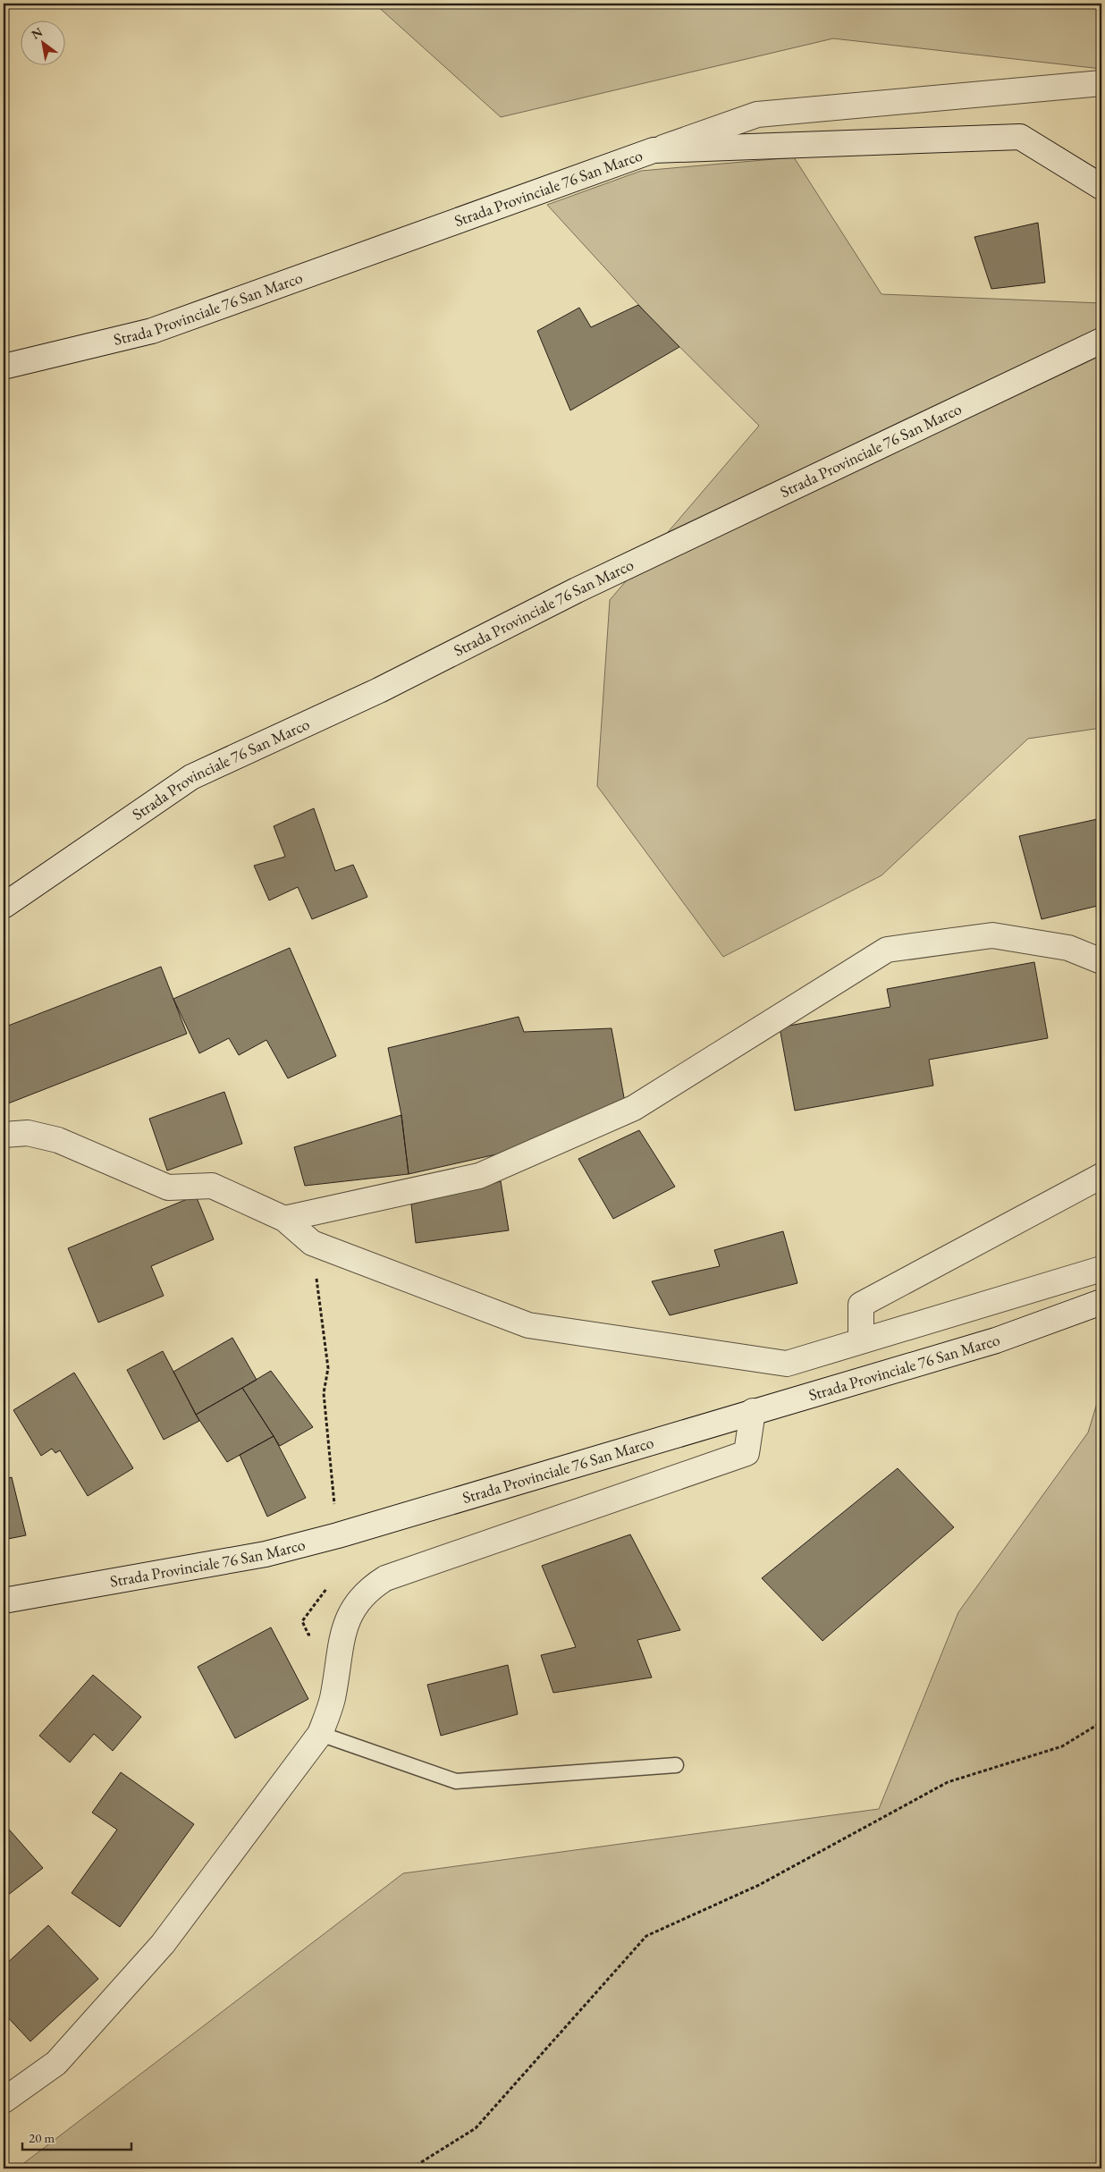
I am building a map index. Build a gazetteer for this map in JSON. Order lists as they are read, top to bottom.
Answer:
{
  "streets": {
    "street": ["Strada Provinciale 76 San Marco"]
  },
  "scale_bar": "20 m",
  "north": "top left"
}
